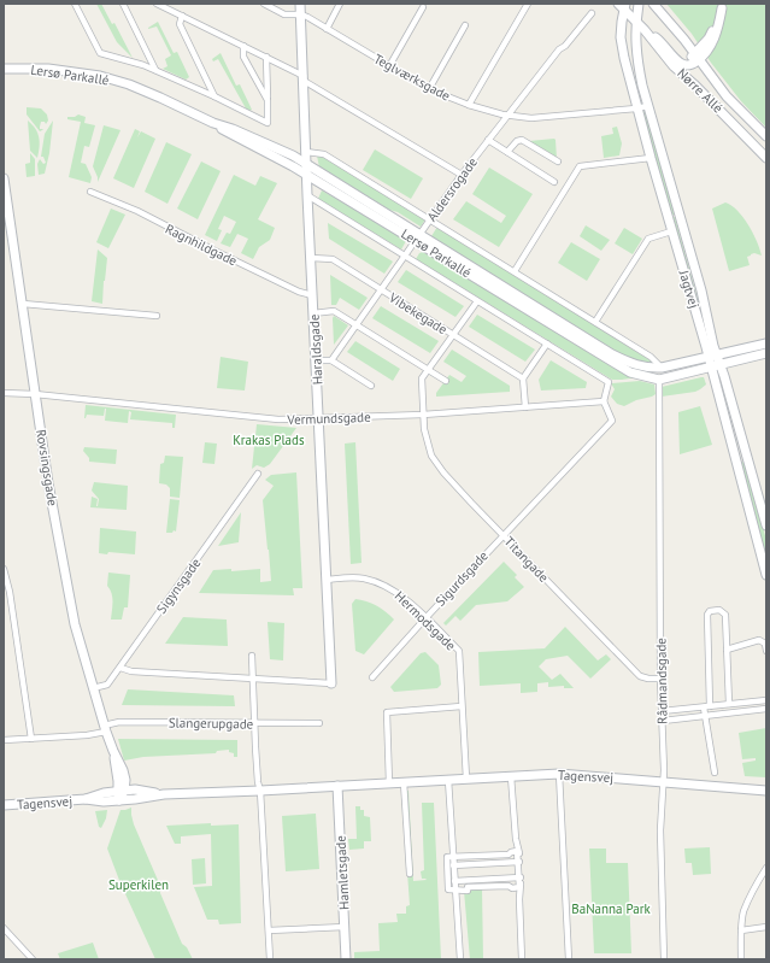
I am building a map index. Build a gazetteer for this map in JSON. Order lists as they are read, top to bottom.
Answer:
{
  "streets": {
    "street": [
      "Lersø Parkallé",
      "Teglværksgade",
      "Nørre Allé",
      "Aldersrogade",
      "Ragnhildgade",
      "Jagtvej",
      "Vibekegade",
      "Haraldsgade",
      "Vermundsgade",
      "Rovsingsgade",
      "Titangade",
      "Sigurdsgade",
      "Sigynsgade",
      "Hermodsgade",
      "Rådmandsgade",
      "Slangerupgade",
      "Tagensvej",
      "Hamletsgade"
    ]
  },
  "crossings": [
    ["Lersø Parkallé", "Aldersrogade"],
    ["Lersø Parkallé", "Jagtvej"],
    ["Lersø Parkallé", "Haraldsgade"],
    ["Lersø Parkallé", "Vermundsgade"],
    ["Lersø Parkallé", "Sigurdsgade"],
    ["Lersø Parkallé", "Rådmandsgade"],
    ["Teglværksgade", "Aldersrogade"],
    ["Teglværksgade", "Jagtvej"],
    ["Nørre Allé", "Jagtvej"],
    ["Aldersrogade", "Vibekegade"],
    ["Ragnhildgade", "Haraldsgade"],
    ["Vibekegade", "Haraldsgade"],
    ["Haraldsgade", "Vermundsgade"],
    ["Haraldsgade", "Hermodsgade"],
    ["Vermundsgade", "Rovsingsgade"],
    ["Vermundsgade", "Titangade"],
    ["Vermundsgade", "Sigurdsgade"],
    ["Rovsingsgade", "Sigynsgade"],
    ["Rovsingsgade", "Slangerupgade"],
    ["Rovsingsgade", "Tagensvej"],
    ["Titangade", "Sigurdsgade"],
    ["Titangade", "Rådmandsgade"],
    ["Sigurdsgade", "Hermodsgade"],
    ["Hermodsgade", "Tagensvej"],
    ["Rådmandsgade", "Tagensvej"],
    ["Tagensvej", "Hamletsgade"]
  ],
  "parks": ["Krakas Plads", "Superkilen", "BaNanna Park"]
}
